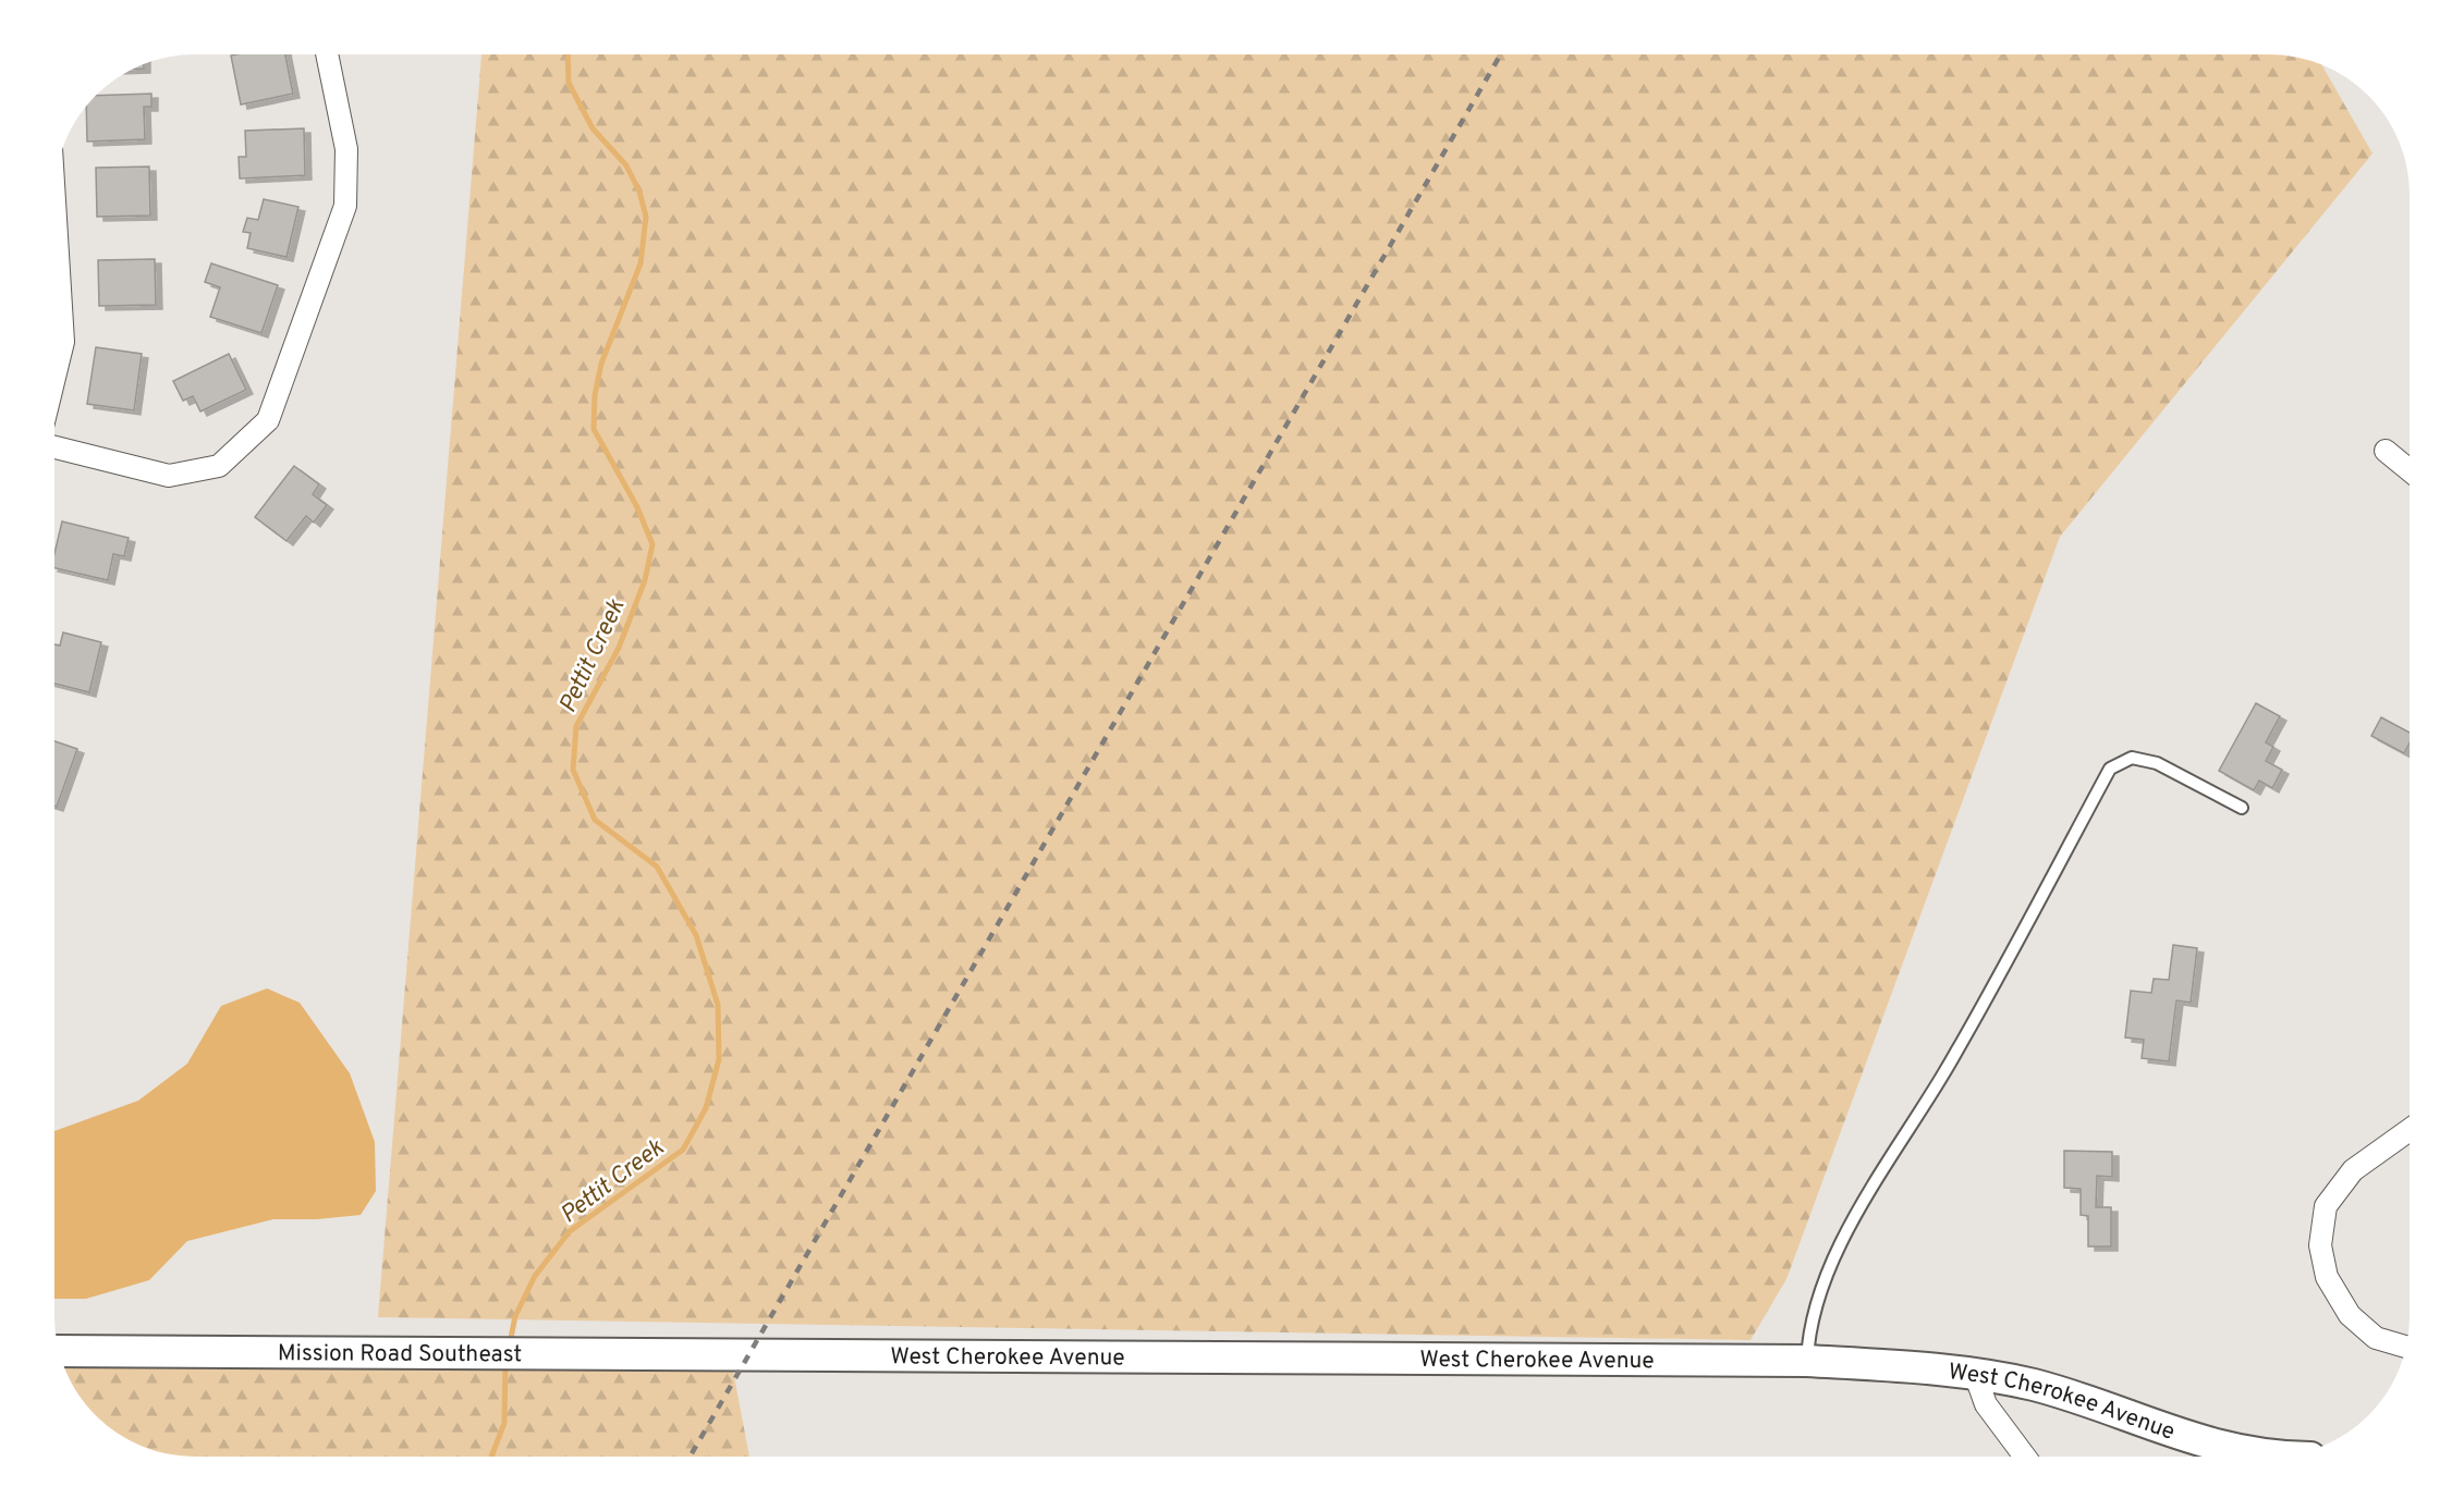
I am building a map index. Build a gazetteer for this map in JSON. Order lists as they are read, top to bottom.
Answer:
{
  "streets": {
    "main road": ["Mission Road Southeast", "West Cherokee Avenue"]
  },
  "crossings": [
    ["Mission Road Southeast", "West Cherokee Avenue"]
  ],
  "water": ["Pettit Creek"]
}
